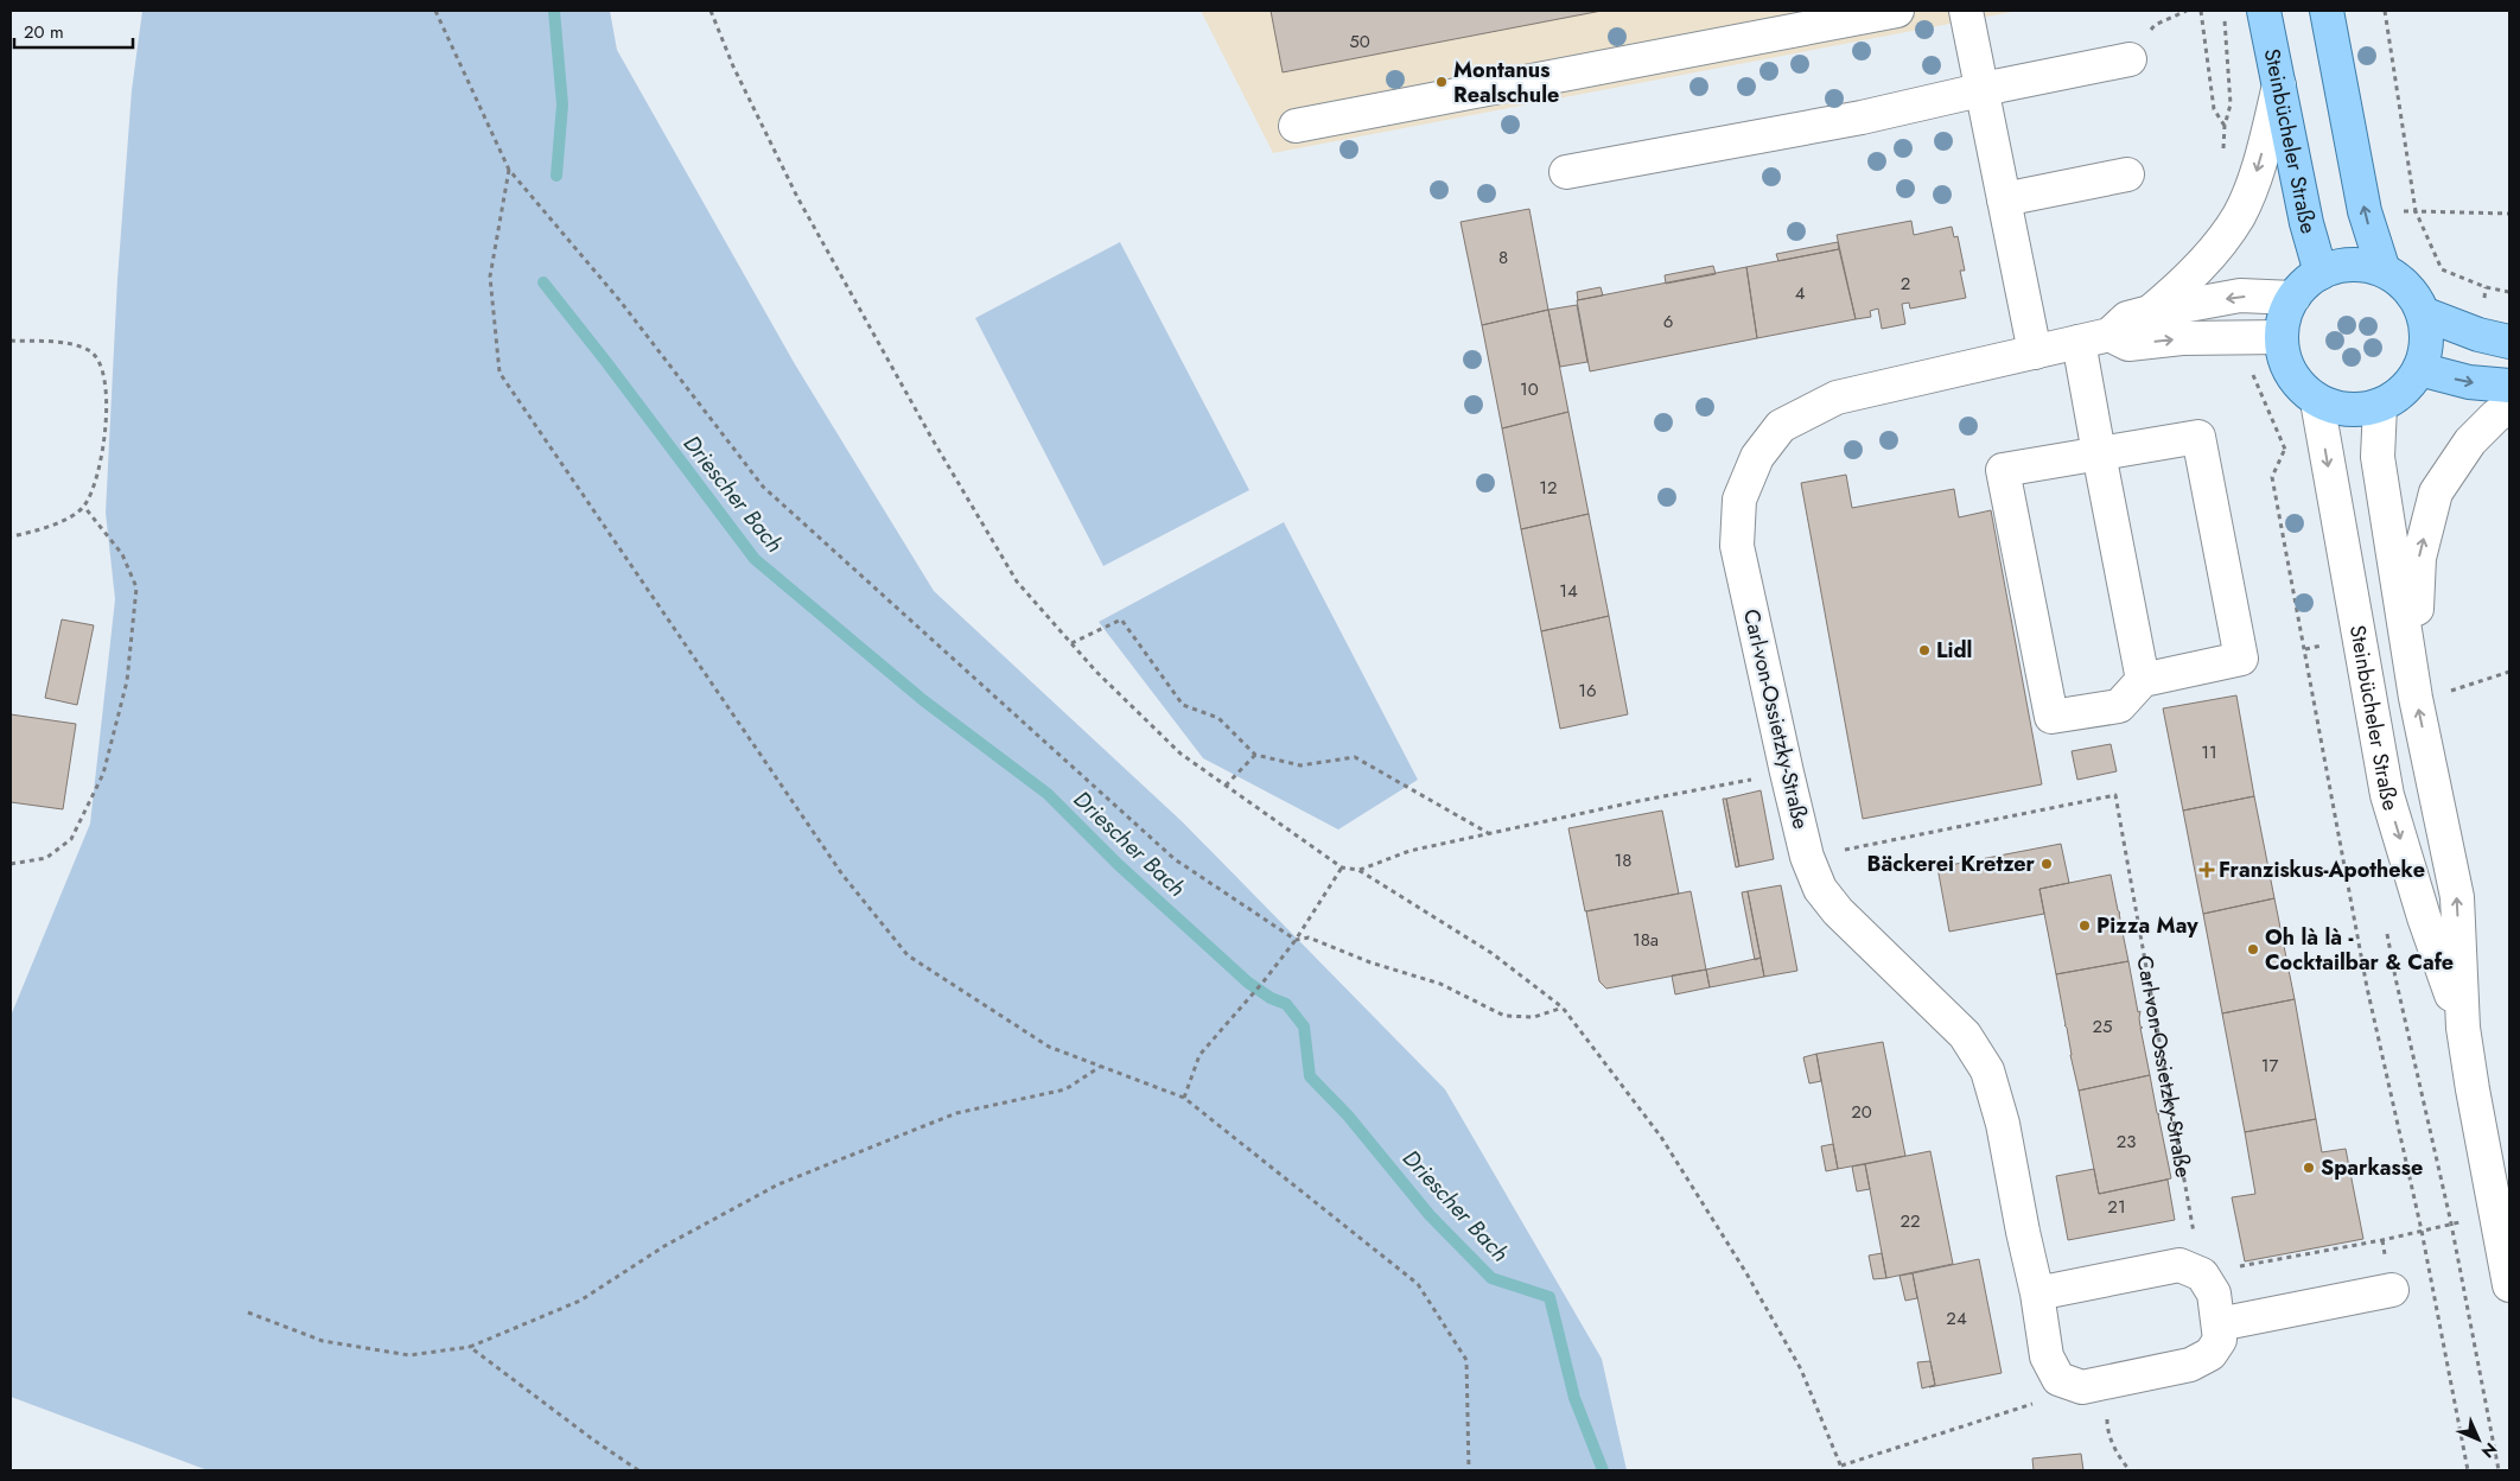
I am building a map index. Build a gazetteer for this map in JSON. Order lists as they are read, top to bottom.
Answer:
{
  "streets": {
    "main road": ["Steinbücheler Straße"],
    "street": ["Carl-von-Ossietzky-Straße"]
  },
  "crossings": [
    ["Steinbücheler Straße", "Carl-von-Ossietzky-Straße"]
  ],
  "water": ["Driescher Bach"],
  "places": {
    "other": [
      "Montanus Realschule",
      "Lidl",
      "Bäckerei Kretzer",
      "Pizza May",
      "Oh là là - Cocktailbar & Cafe",
      "Sparkasse"
    ],
    "health": ["Franziskus-Apotheke"]
  },
  "house_numbers": [
    "50",
    "8",
    "2",
    "4",
    "6",
    "10",
    "12",
    "14",
    "16",
    "11",
    "18",
    "18a",
    "25",
    "17",
    "20",
    "23",
    "21",
    "22",
    "24"
  ],
  "scale_bar": "20 m",
  "north": "bottom right"
}
